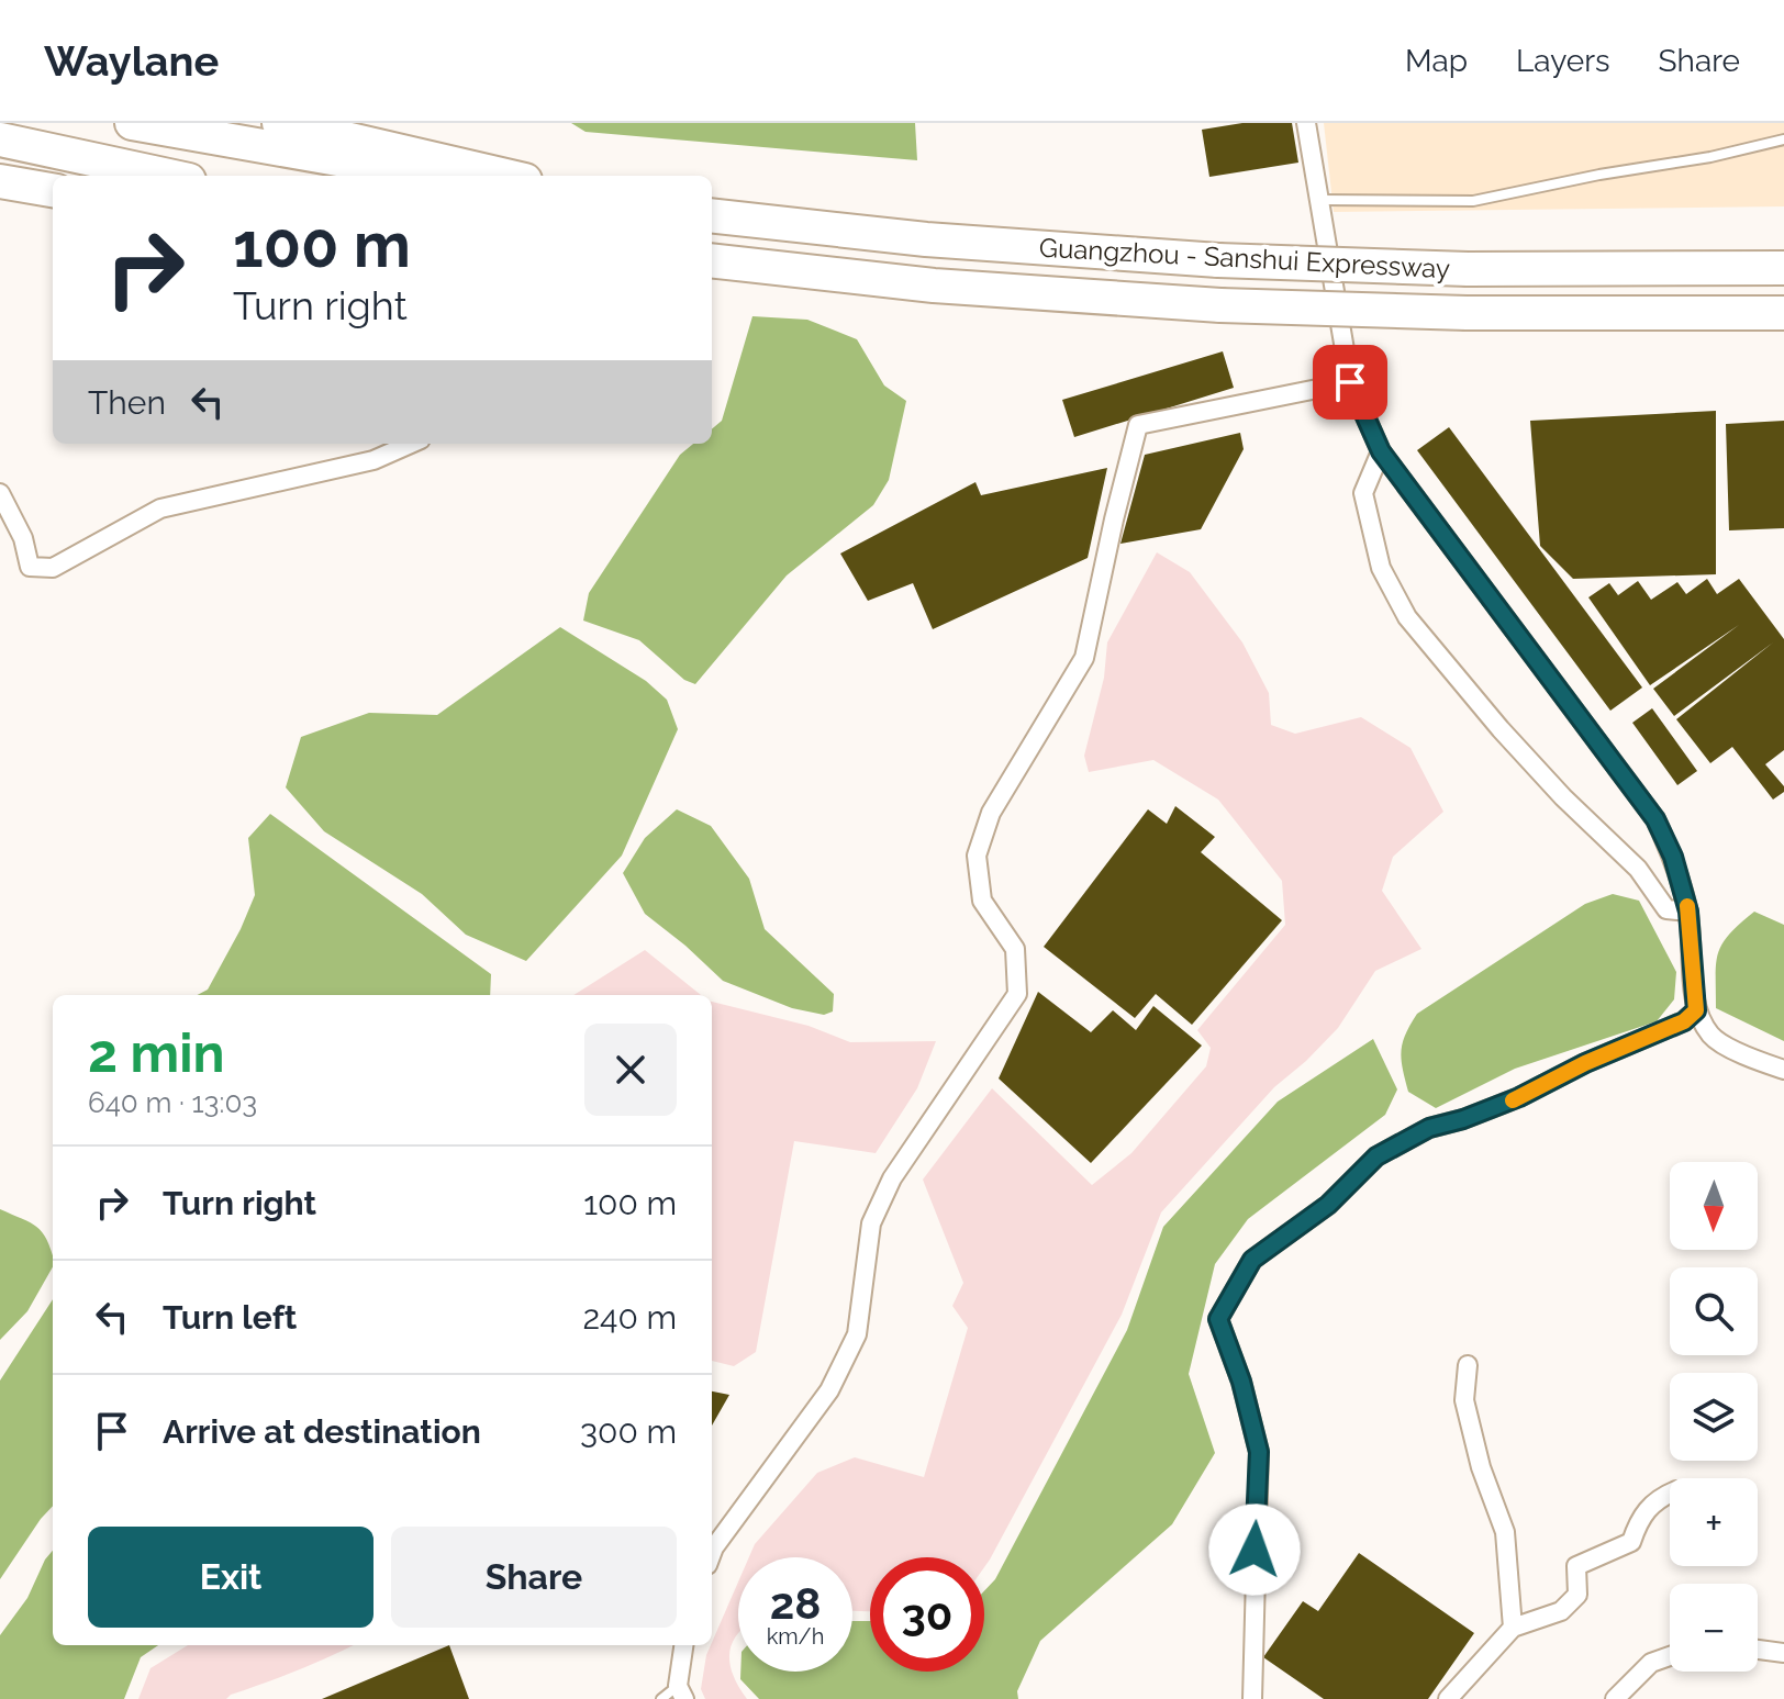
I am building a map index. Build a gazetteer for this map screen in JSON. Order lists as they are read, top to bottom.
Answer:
{
  "streets": {
    "highway": ["Guangzhou - Sanshui Expressway"]
  },
  "north": "bottom",
  "page": {
    "header": "Waylane",
    "nav": ["Map", "Layers", "Share"],
    "turn": ["100 m", "Turn right"],
    "then": "Then",
    "heading": ["2 min", "640 m · 13:03"],
    "list": [
      {
        "name": "Turn right",
        "value": "100 m"
      },
      {
        "name": "Turn left",
        "value": "240 m"
      },
      {
        "name": "Arrive at destination",
        "value": "300 m"
      }
    ],
    "map_buttons": ["+", "−"],
    "buttons": ["Exit", "Share"],
    "speed": "28 km/h",
    "limit": "30"
  }
}
